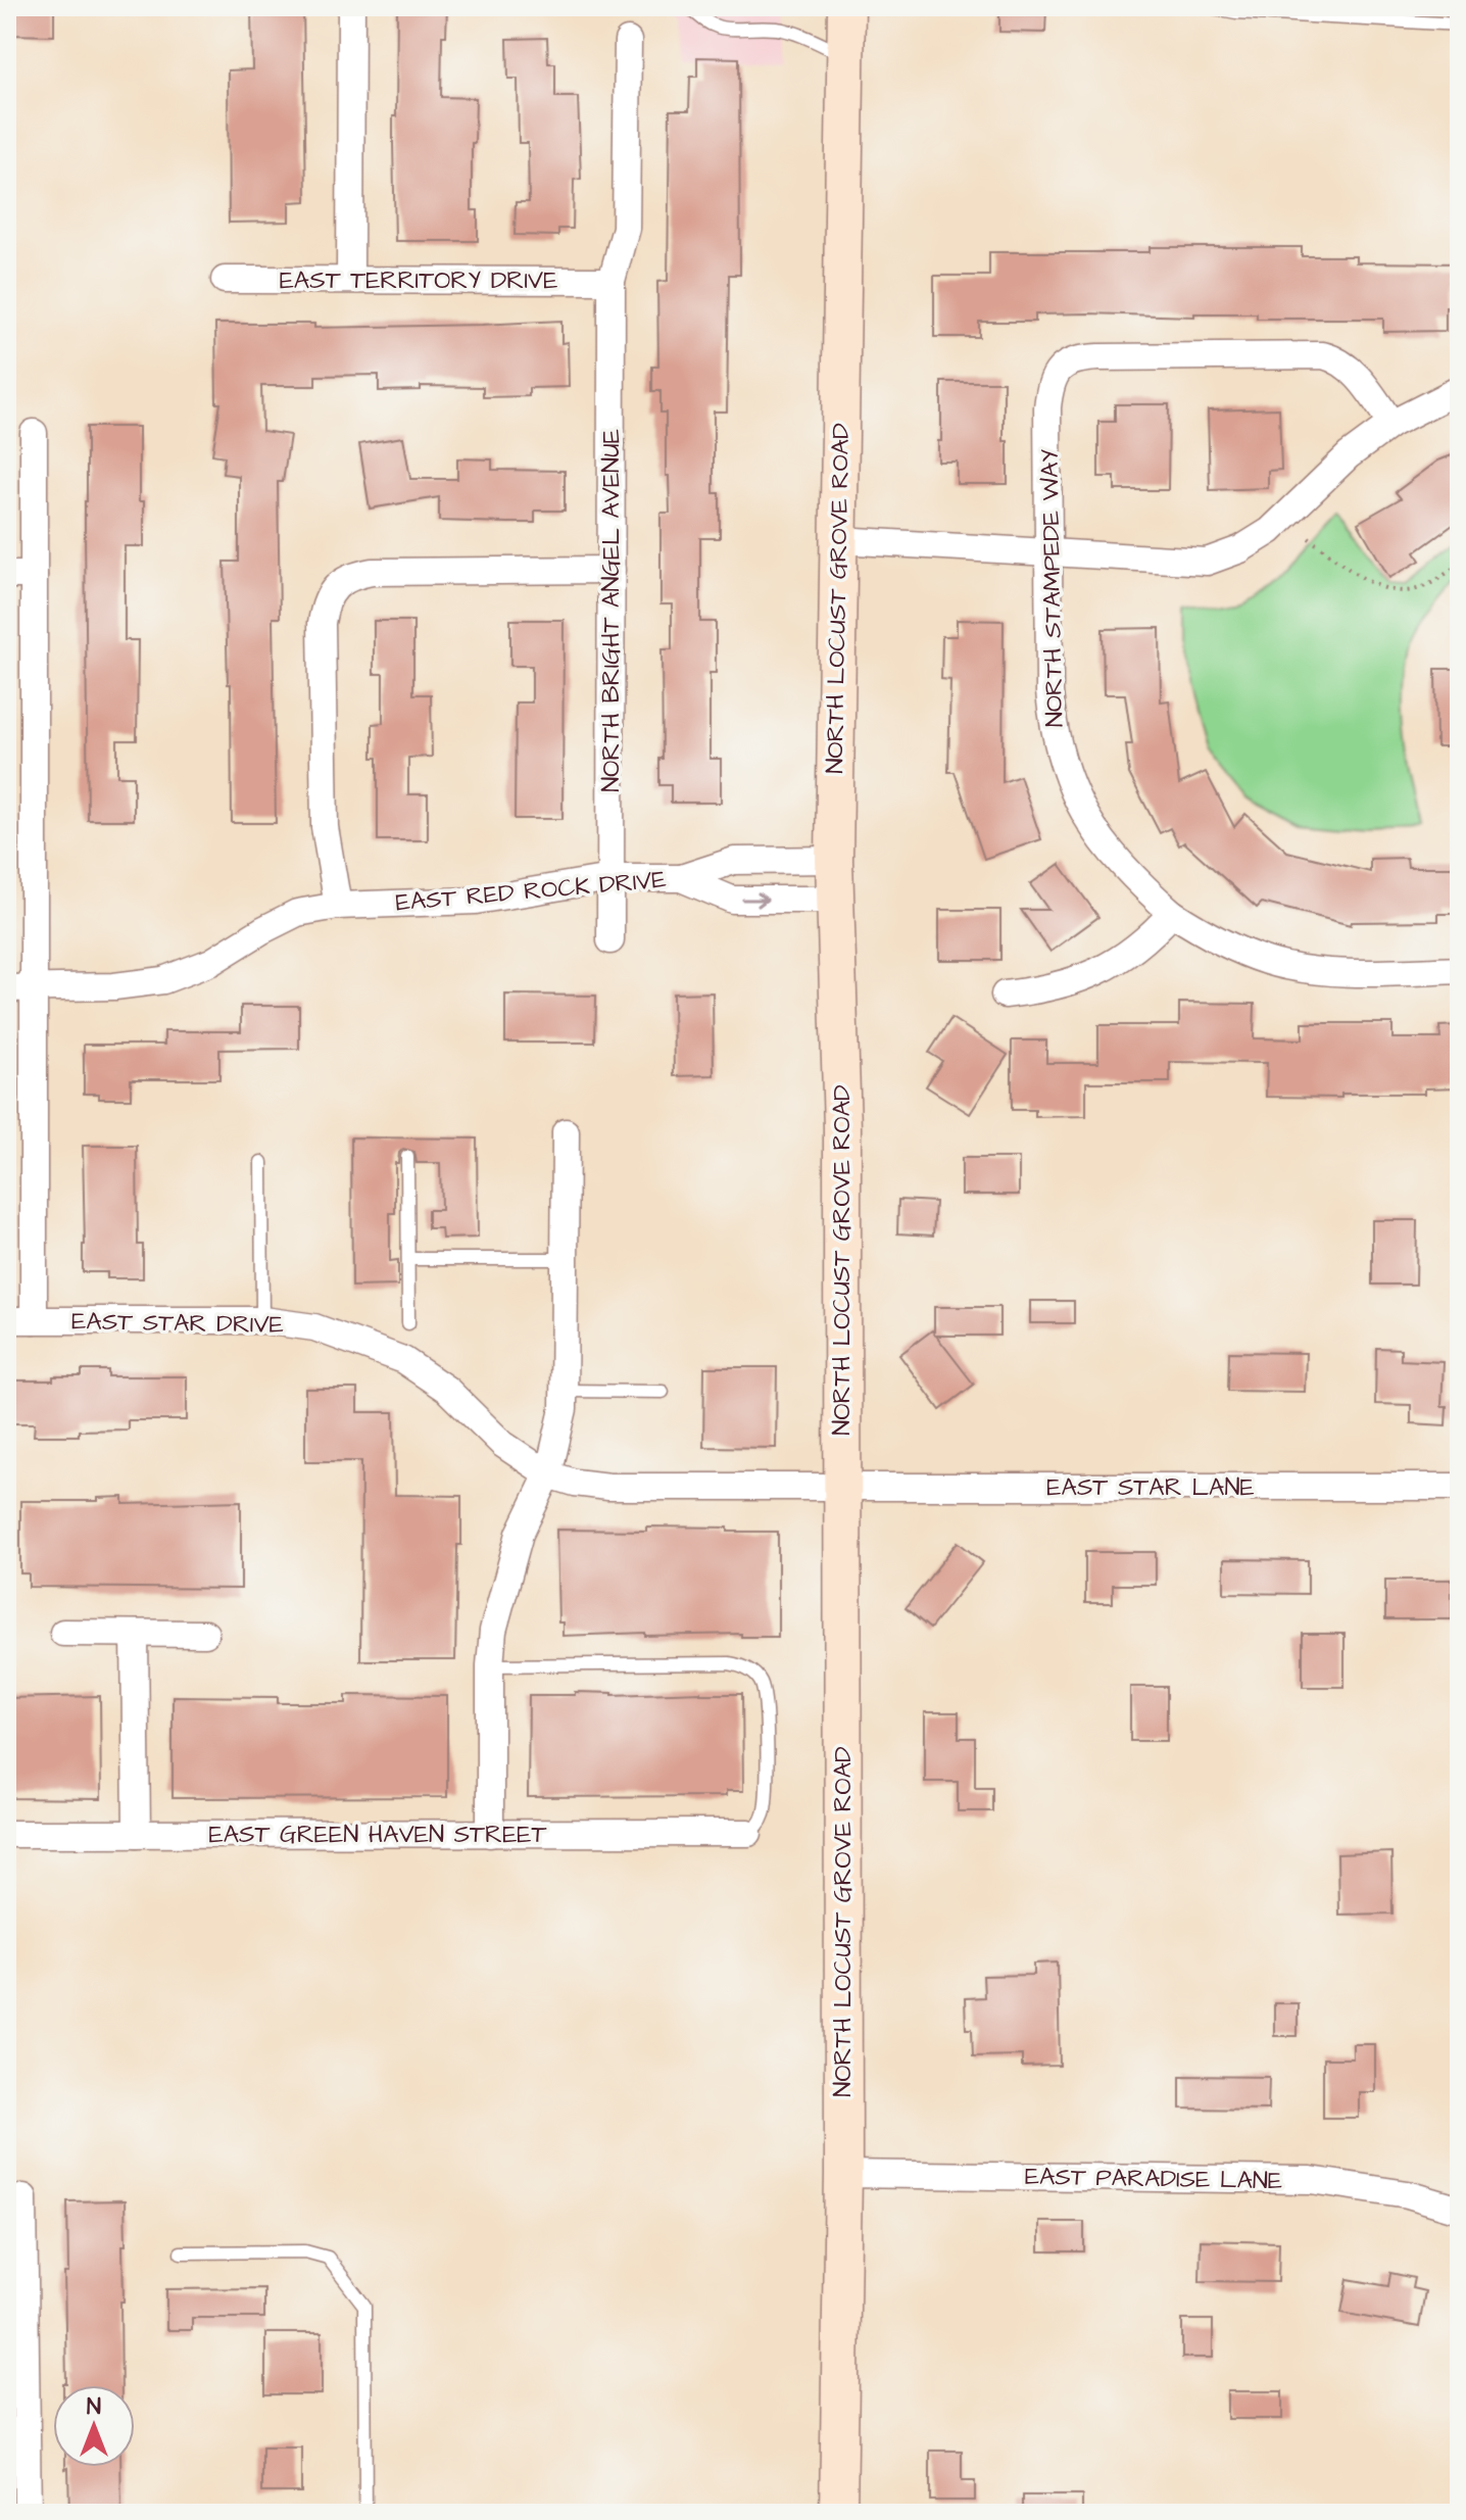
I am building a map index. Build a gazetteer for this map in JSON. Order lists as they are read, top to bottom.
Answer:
{
  "streets": {
    "main road": ["NORTH LOCUST GROVE ROAD"],
    "street": [
      "EAST TERRITORY DRIVE",
      "NORTH STAMPEDE WAY",
      "NORTH BRIGHT ANGEL AVENUE",
      "EAST RED ROCK DRIVE",
      "EAST STAR DRIVE",
      "EAST STAR LANE",
      "EAST GREEN HAVEN STREET",
      "EAST PARADISE LANE"
    ]
  },
  "crossings": [
    ["EAST TERRITORY DRIVE", "NORTH BRIGHT ANGEL AVENUE"],
    ["NORTH LOCUST GROVE ROAD", "EAST RED ROCK DRIVE"],
    ["NORTH LOCUST GROVE ROAD", "EAST STAR DRIVE"],
    ["NORTH LOCUST GROVE ROAD", "EAST STAR LANE"],
    ["NORTH LOCUST GROVE ROAD", "EAST PARADISE LANE"],
    ["NORTH BRIGHT ANGEL AVENUE", "EAST RED ROCK DRIVE"],
    ["EAST STAR DRIVE", "EAST STAR LANE"]
  ],
  "north": "top"
}
